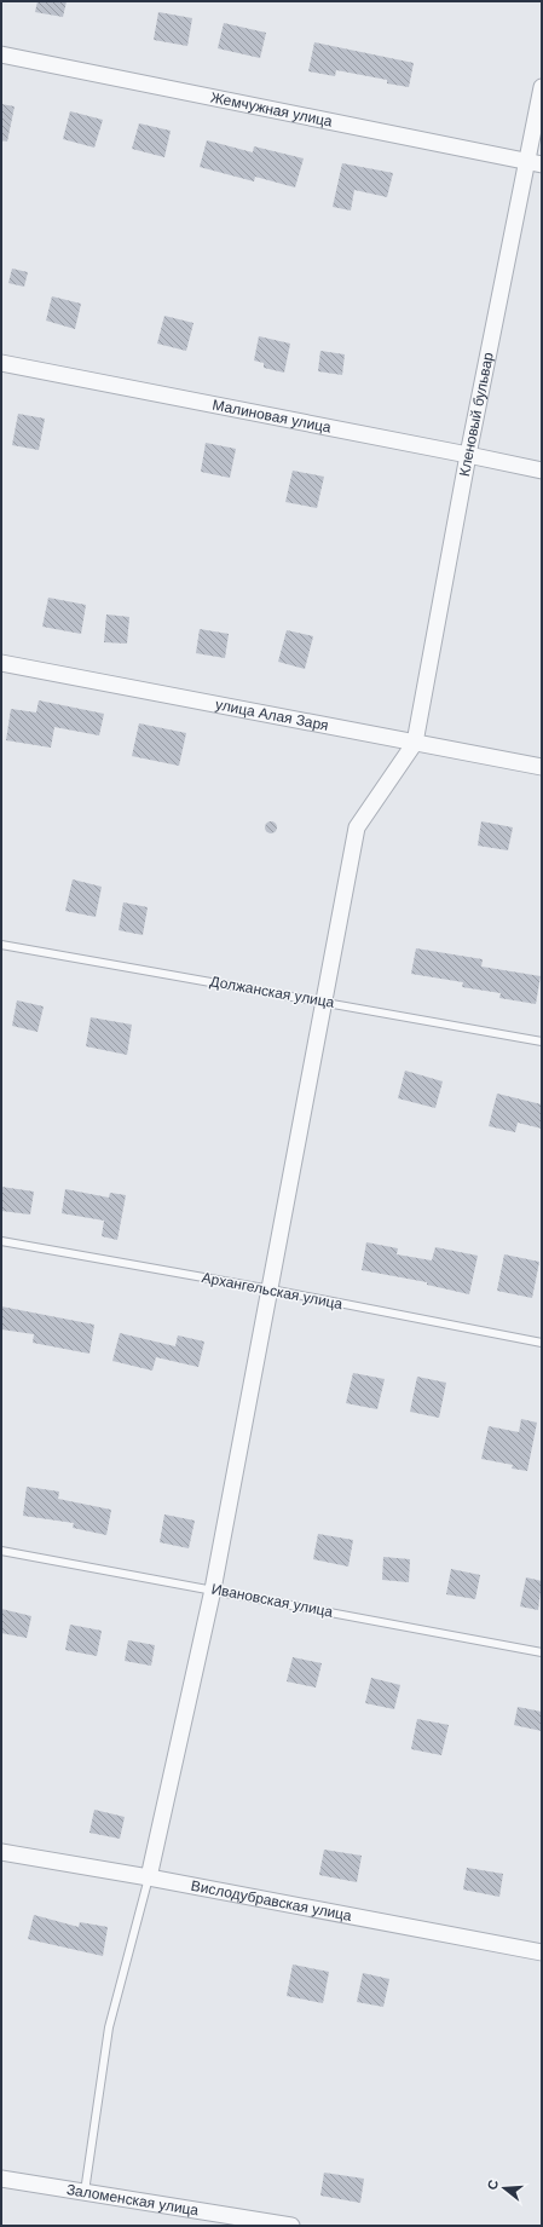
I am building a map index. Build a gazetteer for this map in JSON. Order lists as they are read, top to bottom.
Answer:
{
  "streets": {
    "street": [
      "Жемчужная улица",
      "Кленовый бульвар",
      "Малиновая улица",
      "улица Алая Заря",
      "Вислодубравская улица",
      "Заломенская улица"
    ],
    "lane": ["Должанская улица", "Архангельская улица", "Ивановская улица"]
  },
  "crossings": [
    ["Жемчужная улица", "Кленовый бульвар"],
    ["Кленовый бульвар", "Малиновая улица"],
    ["Кленовый бульвар", "улица Алая Заря"]
  ],
  "north": "left"
}
